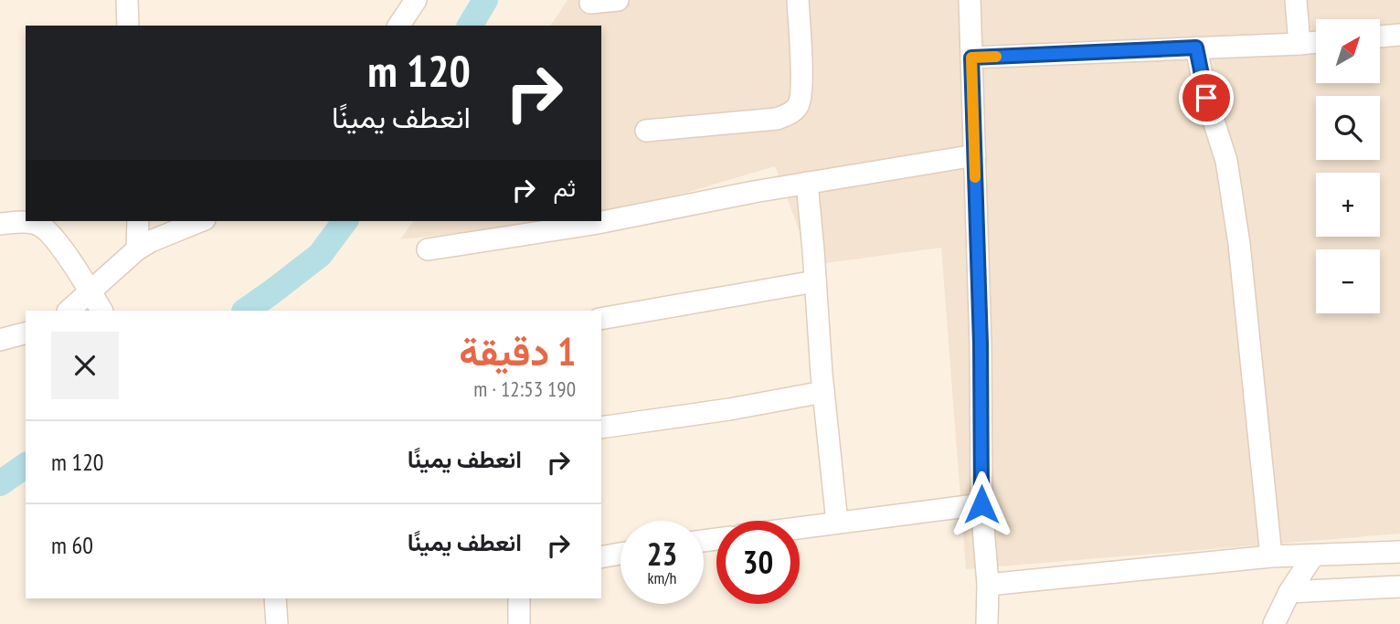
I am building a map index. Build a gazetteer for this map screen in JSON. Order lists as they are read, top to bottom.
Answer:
{
  "north": "top right",
  "page": {
    "map_buttons": ["+", "−"],
    "turn": ["120 m", "انعطف يمينًا"],
    "then": "ثم",
    "heading": ["1 دقيقة", "190 m · 12:53"],
    "list": [
      {
        "name": "انعطف يمينًا",
        "value": "120 m"
      },
      {
        "name": "انعطف يمينًا",
        "value": "60 m"
      }
    ],
    "speed": "23 km/h",
    "limit": "30"
  }
}
